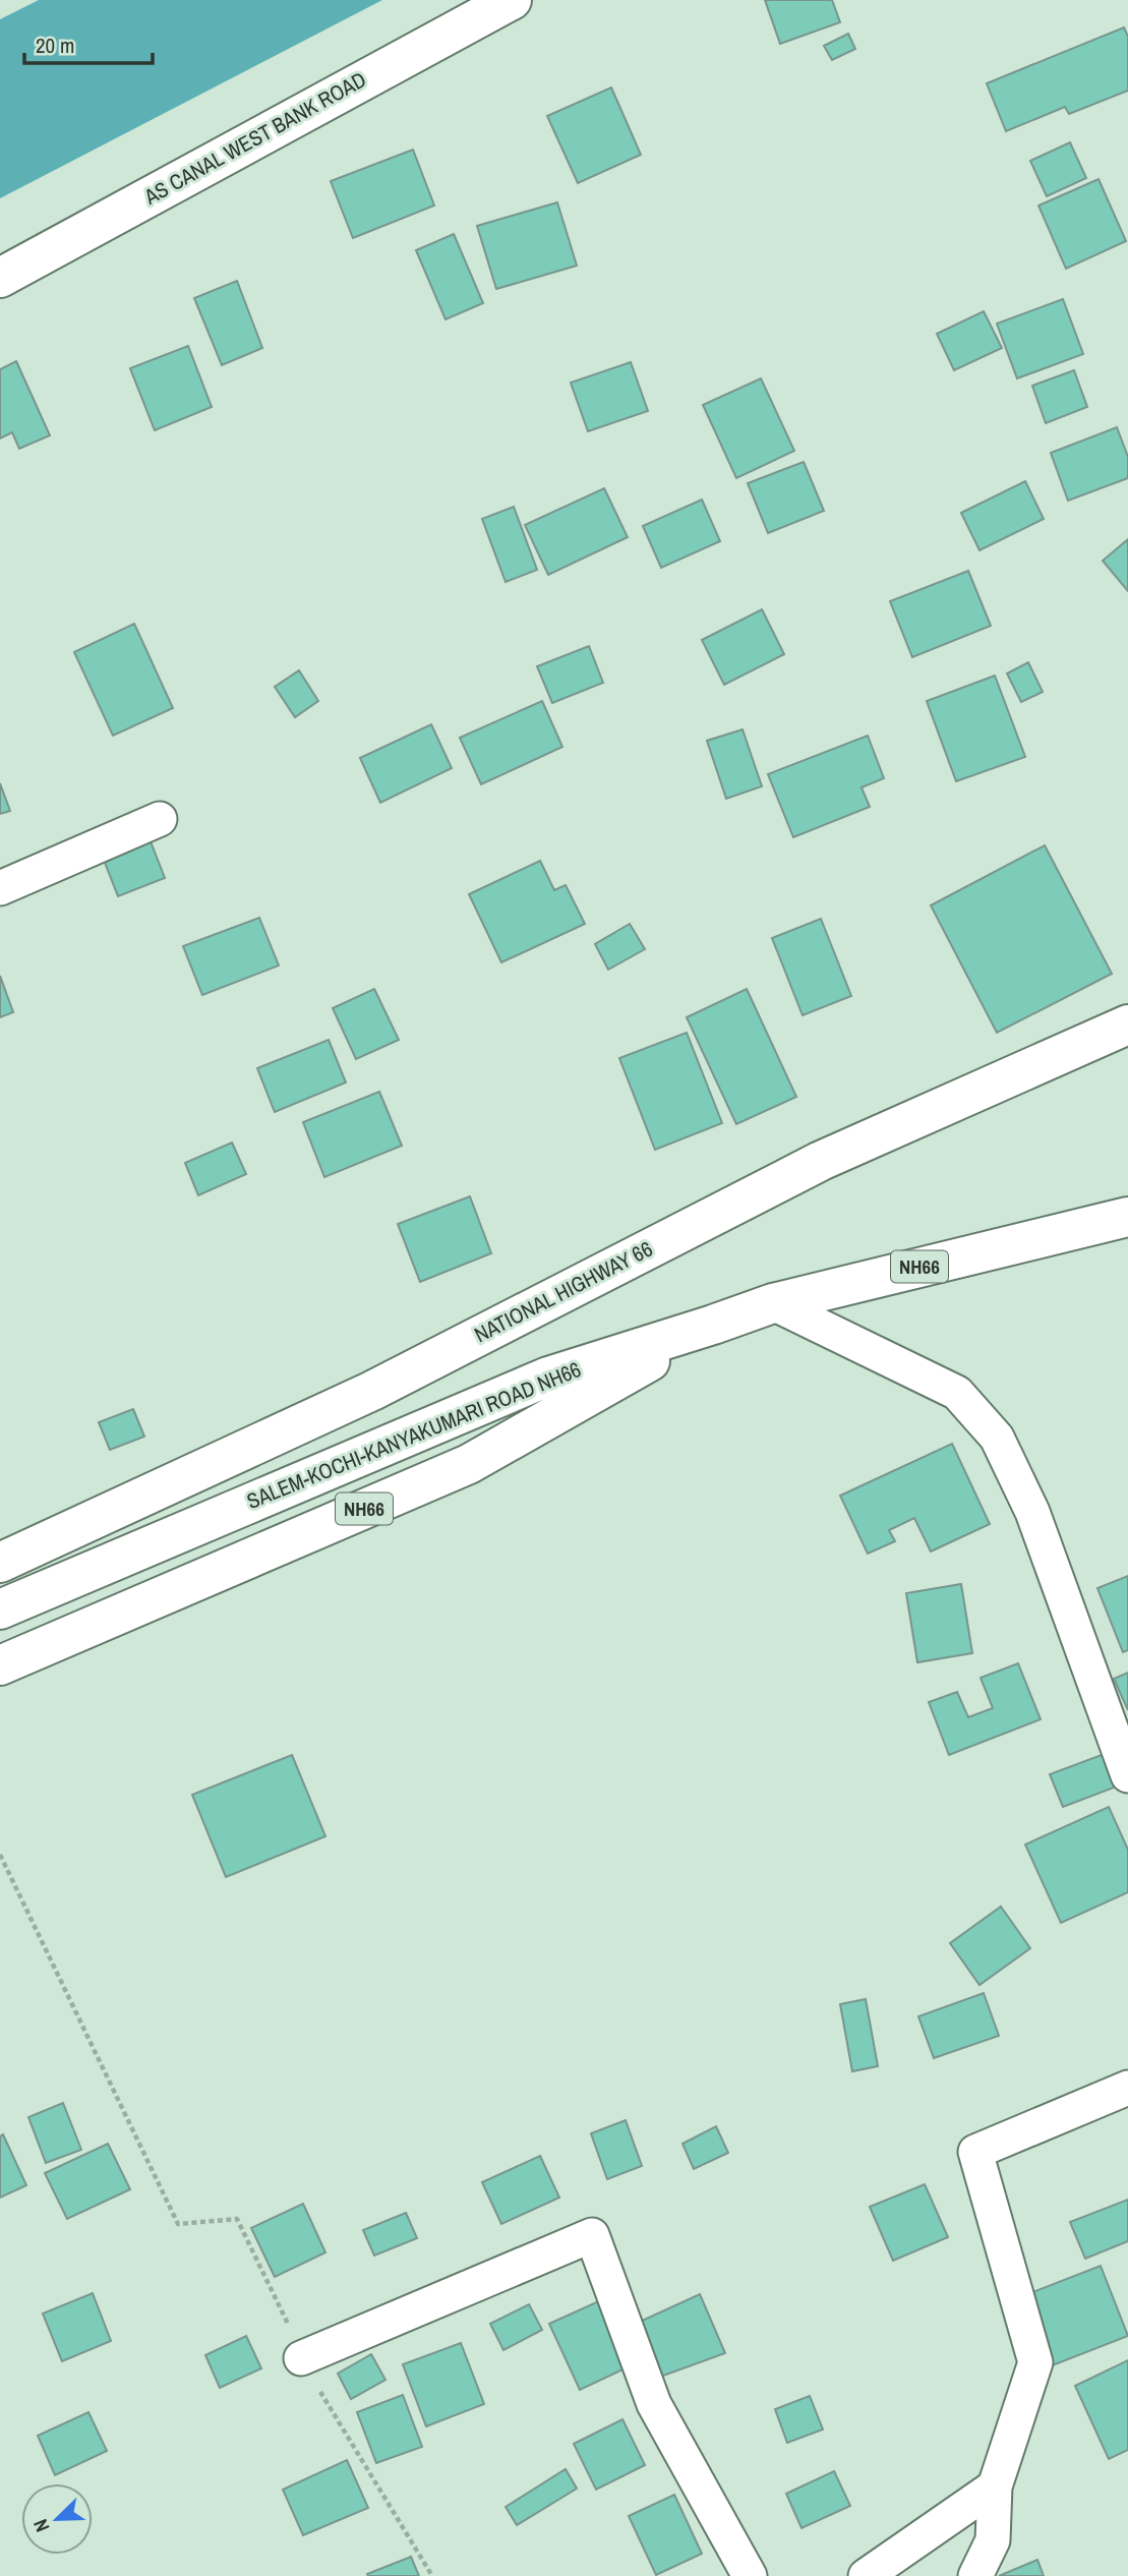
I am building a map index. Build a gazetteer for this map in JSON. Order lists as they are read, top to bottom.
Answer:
{
  "streets": {
    "main road": [
      "AS CANAL WEST BANK ROAD",
      "NH66",
      "NATIONAL HIGHWAY 66",
      "SALEM-KOCHI-KANYAKUMARI ROAD NH66"
    ]
  },
  "crossings": [
    ["NH66", "SALEM-KOCHI-KANYAKUMARI ROAD NH66"]
  ],
  "scale_bar": "20 m",
  "north": "bottom left"
}
